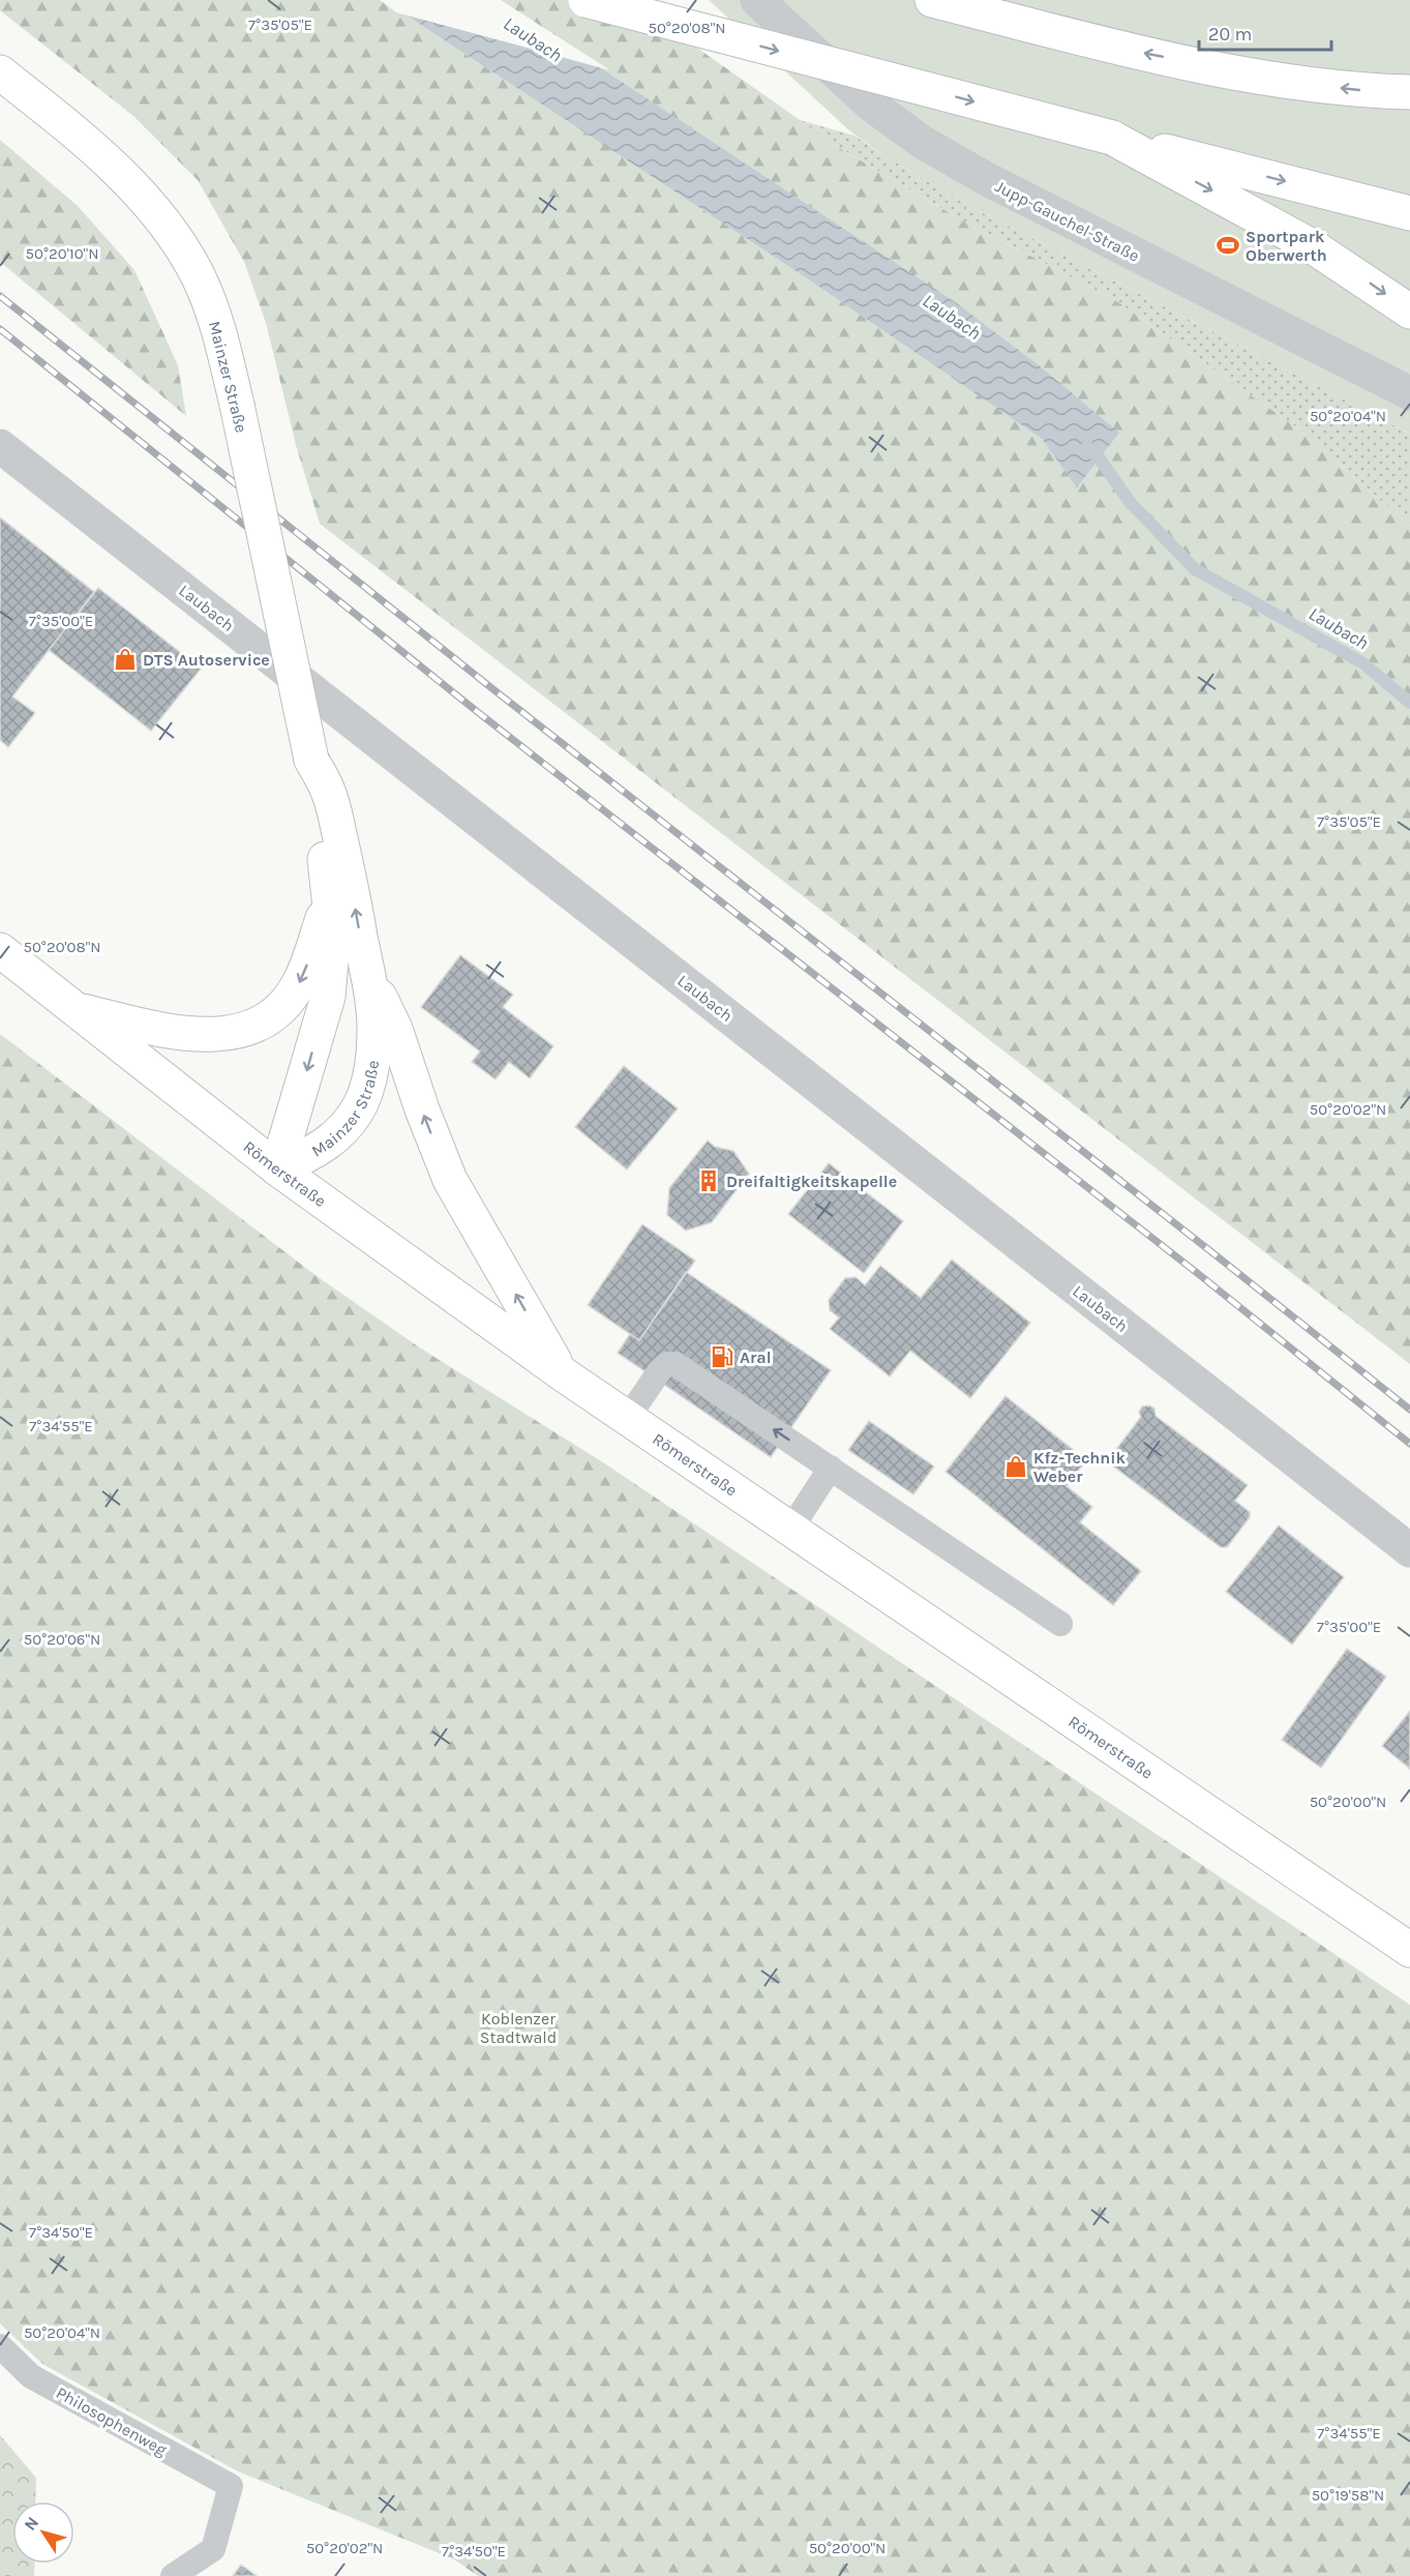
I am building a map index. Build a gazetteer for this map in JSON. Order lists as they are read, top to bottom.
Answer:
{
  "streets": {
    "main road": ["Mainzer Straße", "Römerstraße"],
    "street": ["Jupp-Gauchel-Straße", "Laubach"],
    "lane": ["Philosophenweg"]
  },
  "crossings": [
    ["Mainzer Straße", "Römerstraße"]
  ],
  "water": ["Laubach"],
  "parks": ["Koblenzer Stadtwald"],
  "places": {
    "sports": ["Sportpark Oberwerth"],
    "shop": ["DTS Autoservice", "Kfz-Technik Weber"],
    "building": ["Dreifaltigkeitskapelle"],
    "fuel station": ["Aral"]
  },
  "scale_bar": "20 m",
  "north": "top left",
  "coordinates": [
    "7°35'05\"E",
    "50°20'08\"N",
    "50°20'10\"N",
    "50°20'04\"N",
    "7°35'00\"E",
    "50°20'02\"N",
    "7°34'55\"E",
    "50°20'06\"N",
    "50°20'00\"N",
    "7°34'50\"E",
    "50°19'58\"N"
  ]
}
